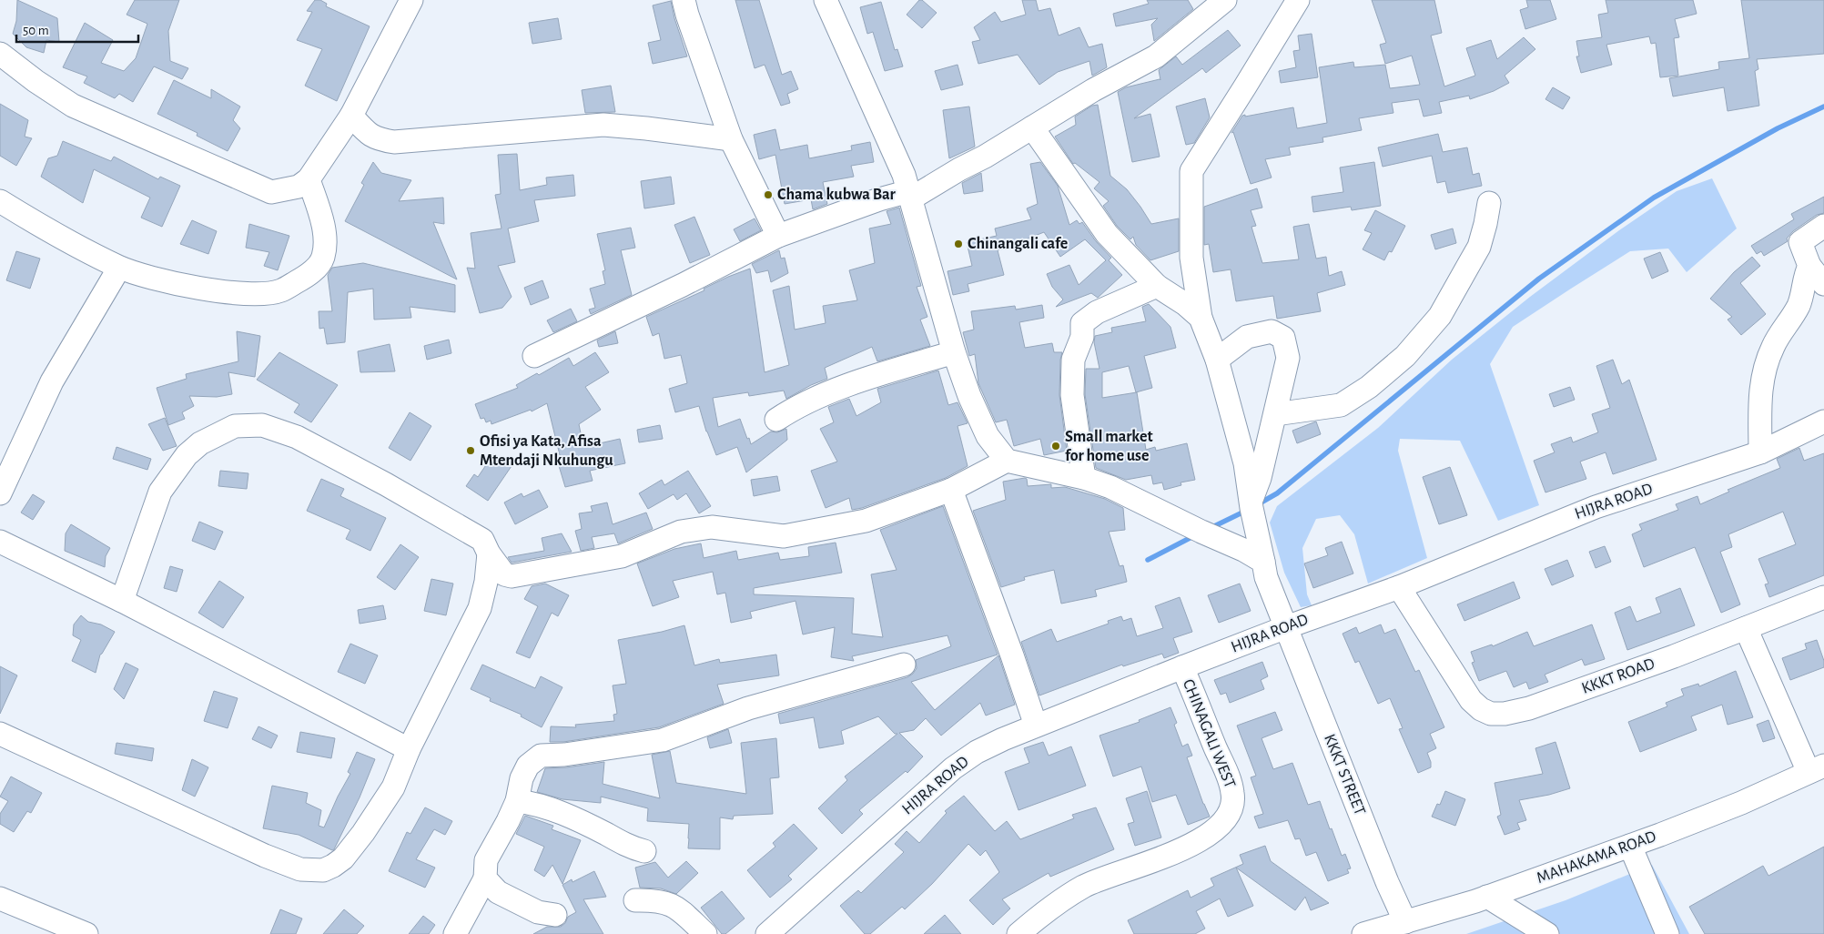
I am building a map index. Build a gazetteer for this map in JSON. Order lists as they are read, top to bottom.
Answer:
{
  "streets": {
    "street": [
      "HIJRA ROAD",
      "KKKT ROAD",
      "CHINAGALI WEST",
      "KKKT STREET",
      "MAHAKAMA ROAD"
    ]
  },
  "crossings": [
    ["HIJRA ROAD", "KKKT ROAD"],
    ["HIJRA ROAD", "CHINAGALI WEST"],
    ["HIJRA ROAD", "KKKT STREET"],
    ["KKKT STREET", "MAHAKAMA ROAD"]
  ],
  "places": [
    "Chama kubwa Bar",
    "Chinangali cafe",
    "Small market for home use",
    "Ofisi ya Kata, Afisa Mtendaji Nkuhungu"
  ],
  "scale_bar": "50 m"
}
